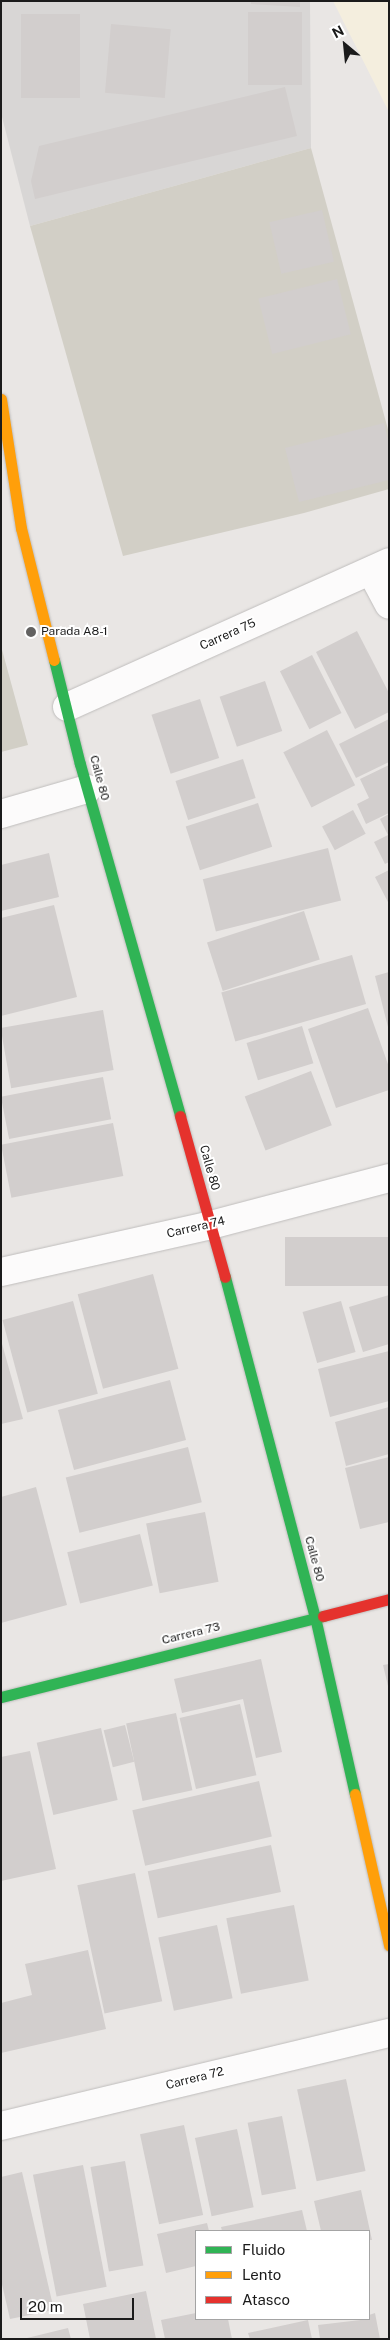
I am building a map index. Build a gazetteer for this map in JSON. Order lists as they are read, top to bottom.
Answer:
{
  "streets": {
    "street": [
      "Carrera 75",
      "Calle 80",
      "Carrera 74",
      "Carrera 73",
      "Carrera 72"
    ]
  },
  "crossings": [
    ["Carrera 75", "Calle 80"],
    ["Calle 80", "Carrera 74"],
    ["Calle 80", "Carrera 73"]
  ],
  "places": ["Parada A8-1"],
  "legend": ["Fluido", "Lento", "Atasco"],
  "scale_bar": "20 m",
  "north": "top left"
}
